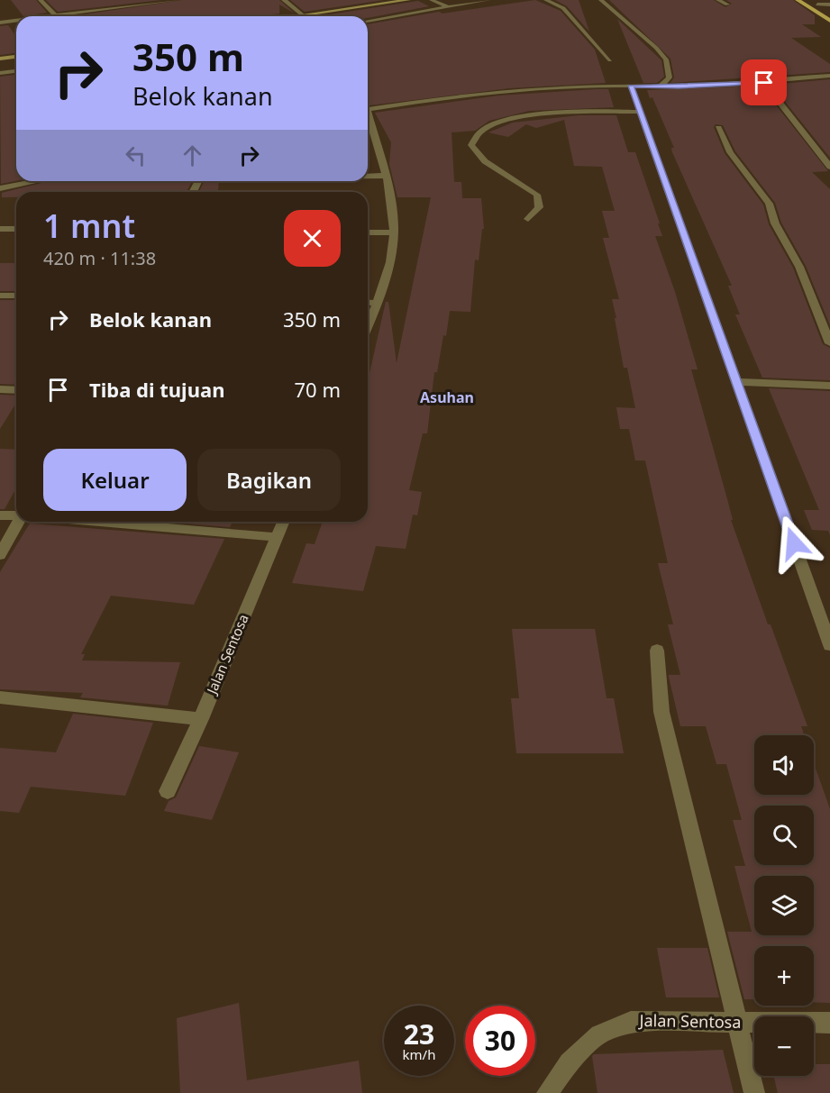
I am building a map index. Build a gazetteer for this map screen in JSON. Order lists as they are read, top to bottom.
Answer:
{
  "streets": {
    "street": ["Jalan Sentosa"]
  },
  "districts": ["Asuhan"],
  "page": {
    "turn": ["350 m", "Belok kanan"],
    "heading": ["1 mnt", "420 m · 11:38"],
    "list": [
      {
        "name": "Belok kanan",
        "value": "350 m"
      },
      {
        "name": "Tiba di tujuan",
        "value": "70 m"
      }
    ],
    "buttons": ["Keluar", "Bagikan"],
    "map_buttons": ["+", "−"],
    "speed": "23 km/h",
    "limit": "30"
  }
}
